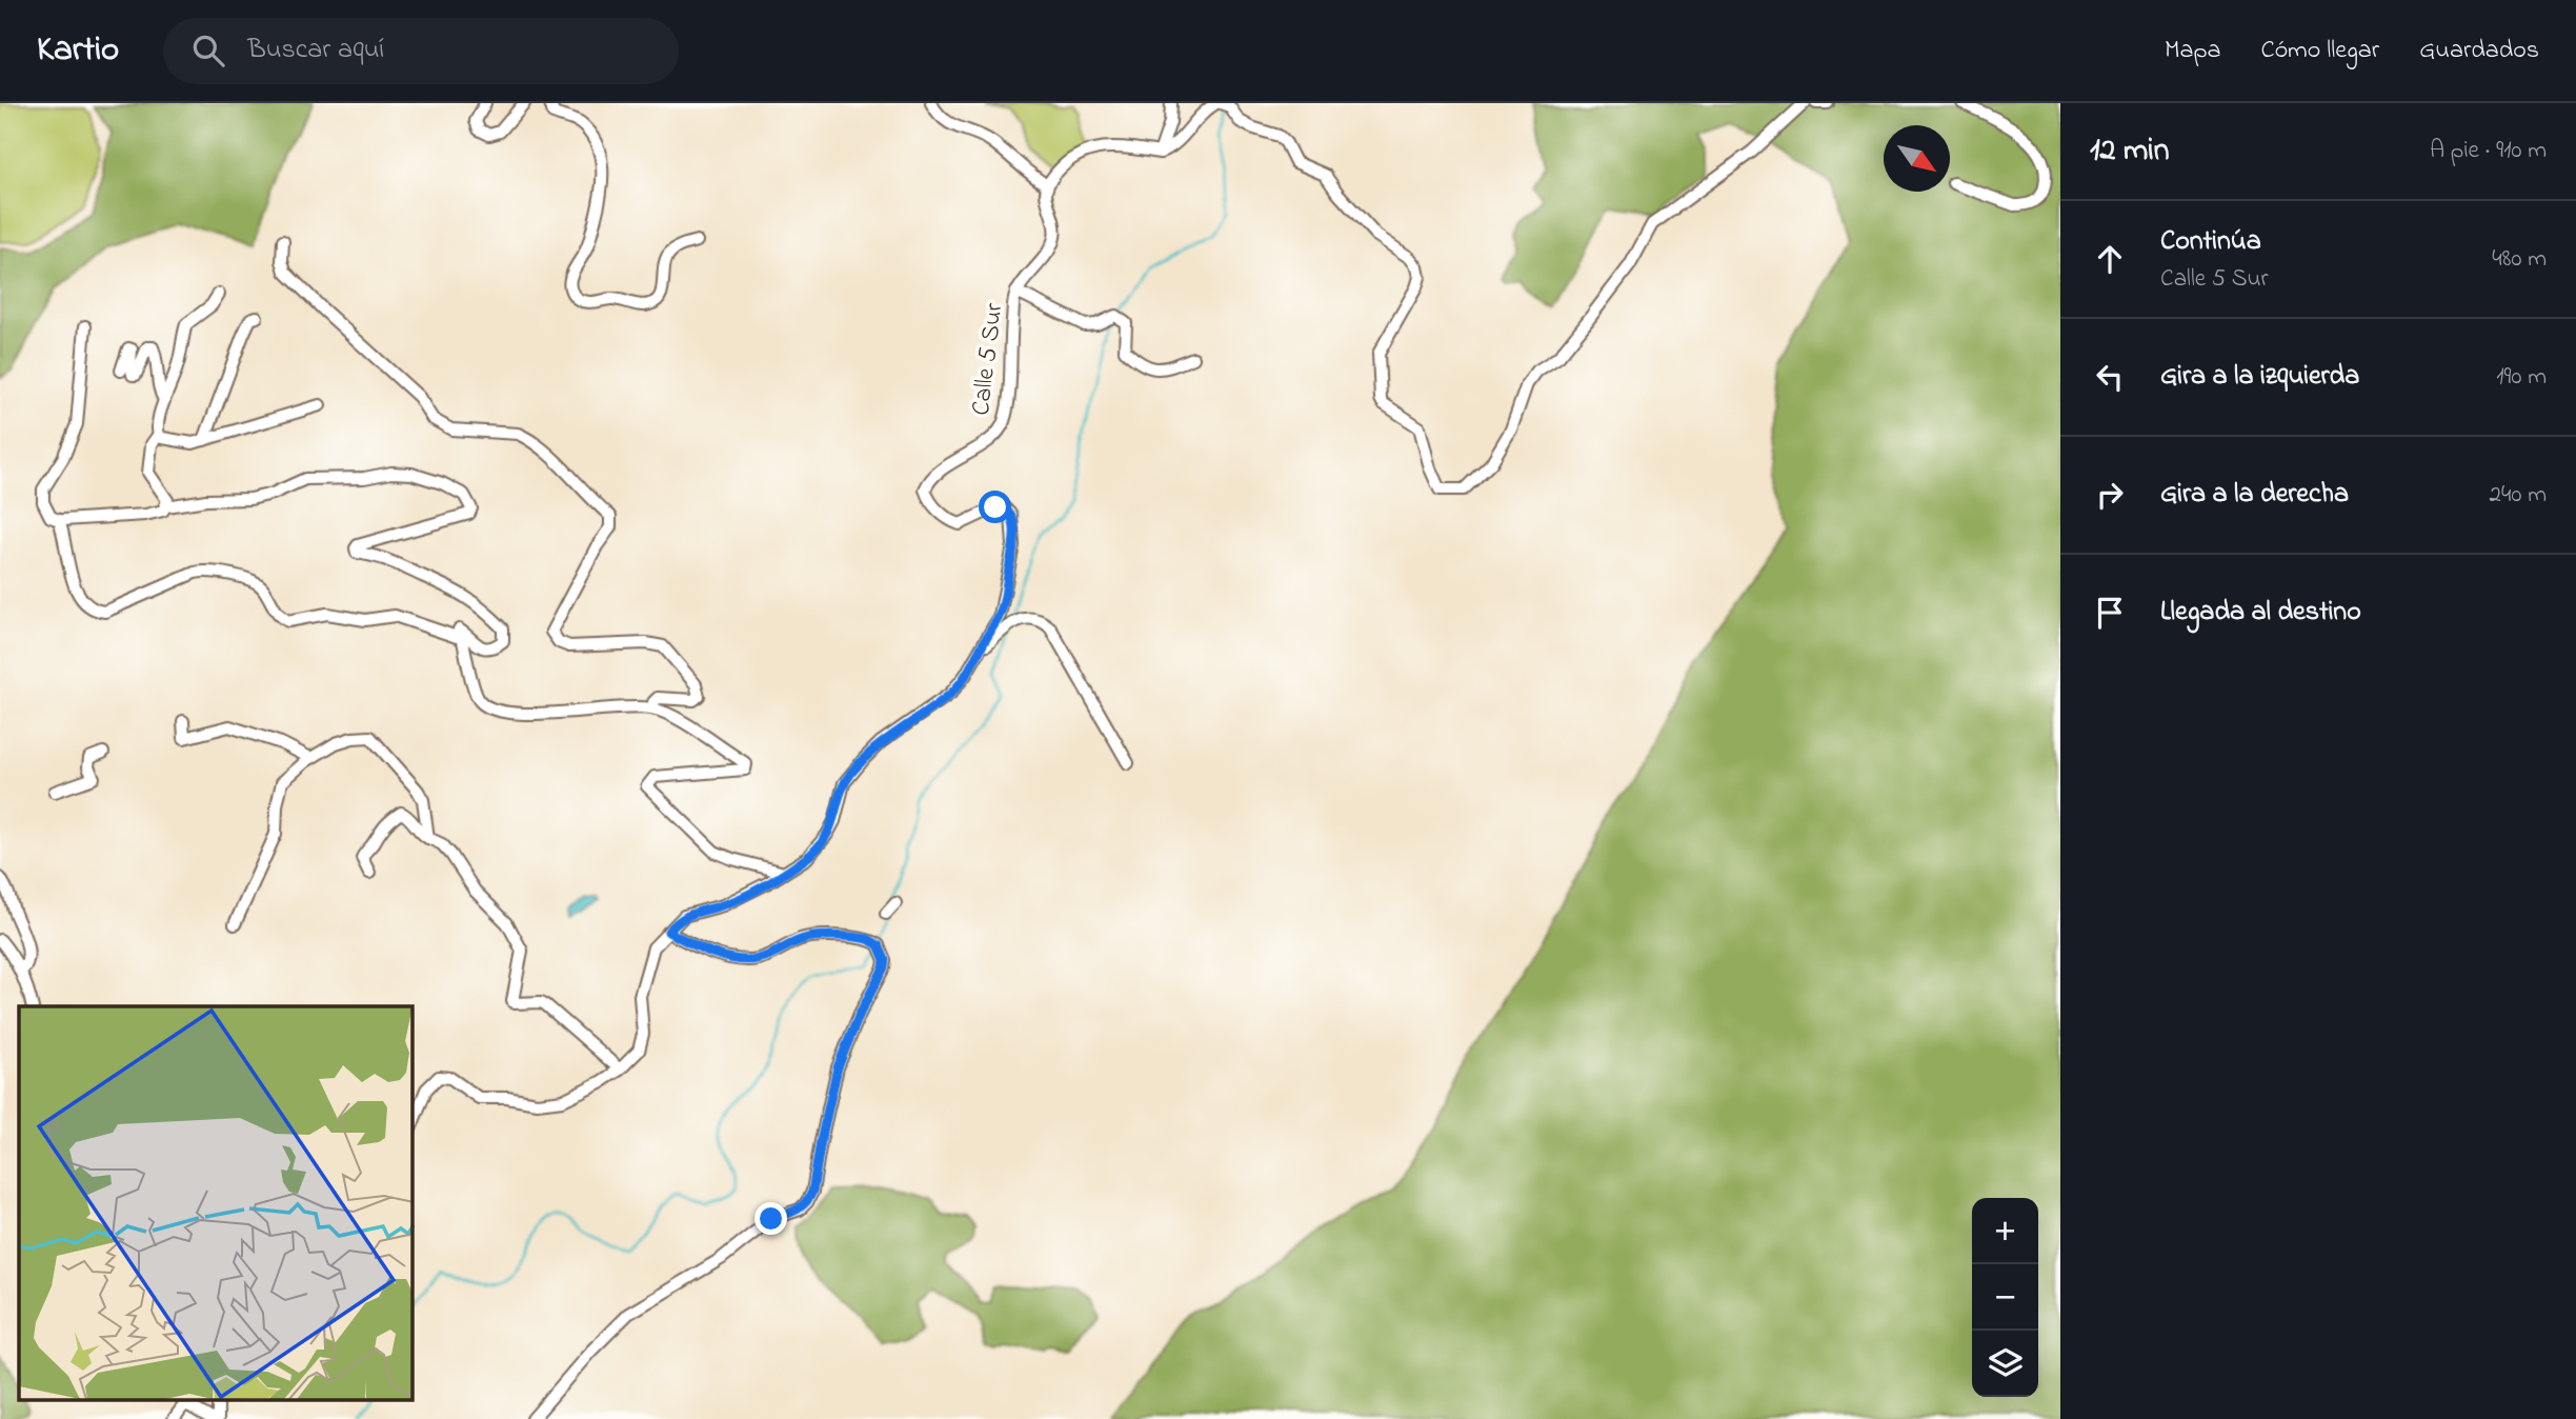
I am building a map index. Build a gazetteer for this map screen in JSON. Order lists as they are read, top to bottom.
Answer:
{
  "streets": {
    "street": ["Calle 5 Sur"]
  },
  "north": "bottom right",
  "page": {
    "header": "Kartio",
    "search": "Buscar aquí",
    "nav": ["Mapa", "Cómo llegar", "Guardados"],
    "heading": ["12 min", "A pie · 910 m"],
    "list": [
      ["Continúa", "Calle 5 Sur", "480 m"],
      ["Gira a la izquierda", "190 m"],
      ["Gira a la derecha", "240 m"],
      "Llegada al destino"
    ],
    "map_buttons": ["+", "−"]
  }
}
